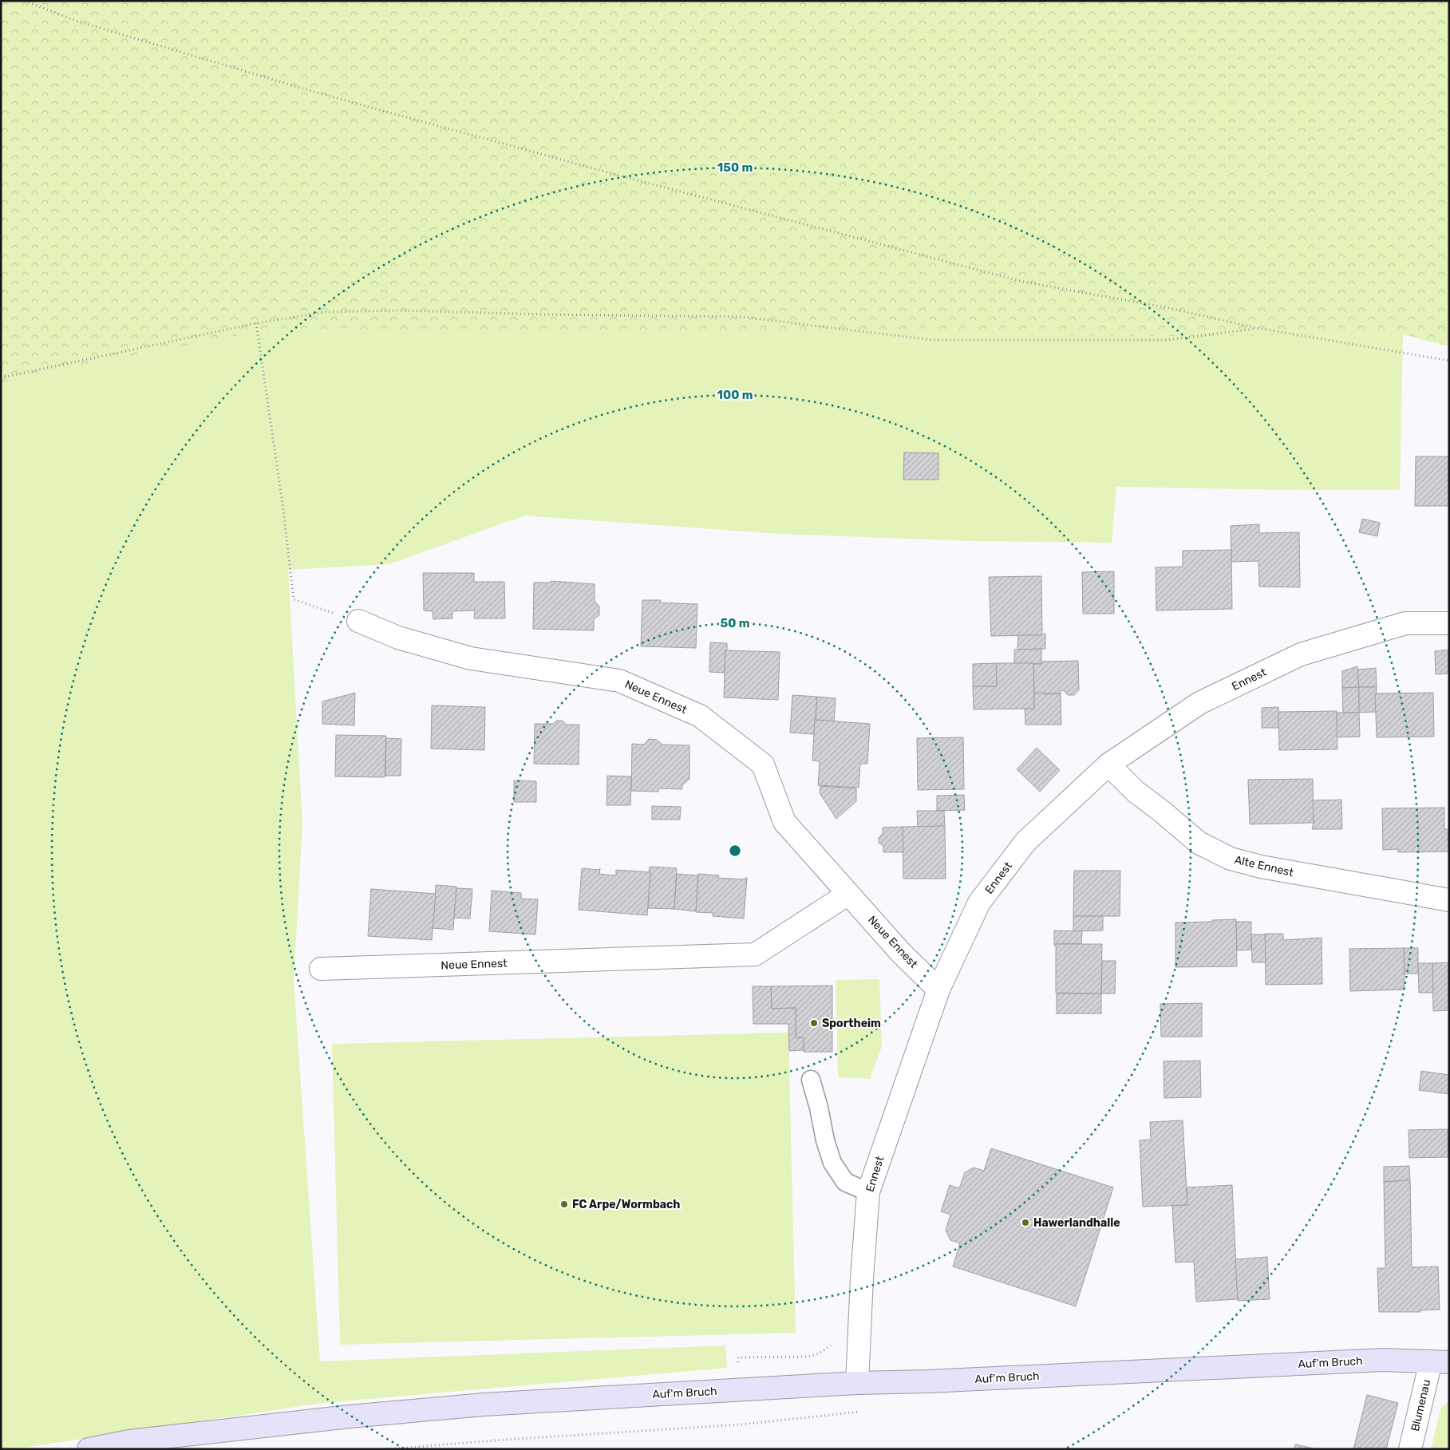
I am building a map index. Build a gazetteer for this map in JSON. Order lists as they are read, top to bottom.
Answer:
{
  "streets": {
    "street": [
      "Ennest",
      "Neue Ennest",
      "Alte Ennest",
      "Auf'm Bruch",
      "Blumenau"
    ]
  },
  "crossings": [
    ["Ennest", "Neue Ennest"],
    ["Ennest", "Alte Ennest"],
    ["Ennest", "Auf'm Bruch"],
    ["Auf'm Bruch", "Blumenau"]
  ],
  "places": ["Sportheim", "FC Arpe/Wormbach", "Hawerlandhalle"],
  "rings": ["150 m", "100 m", "50 m"]
}
